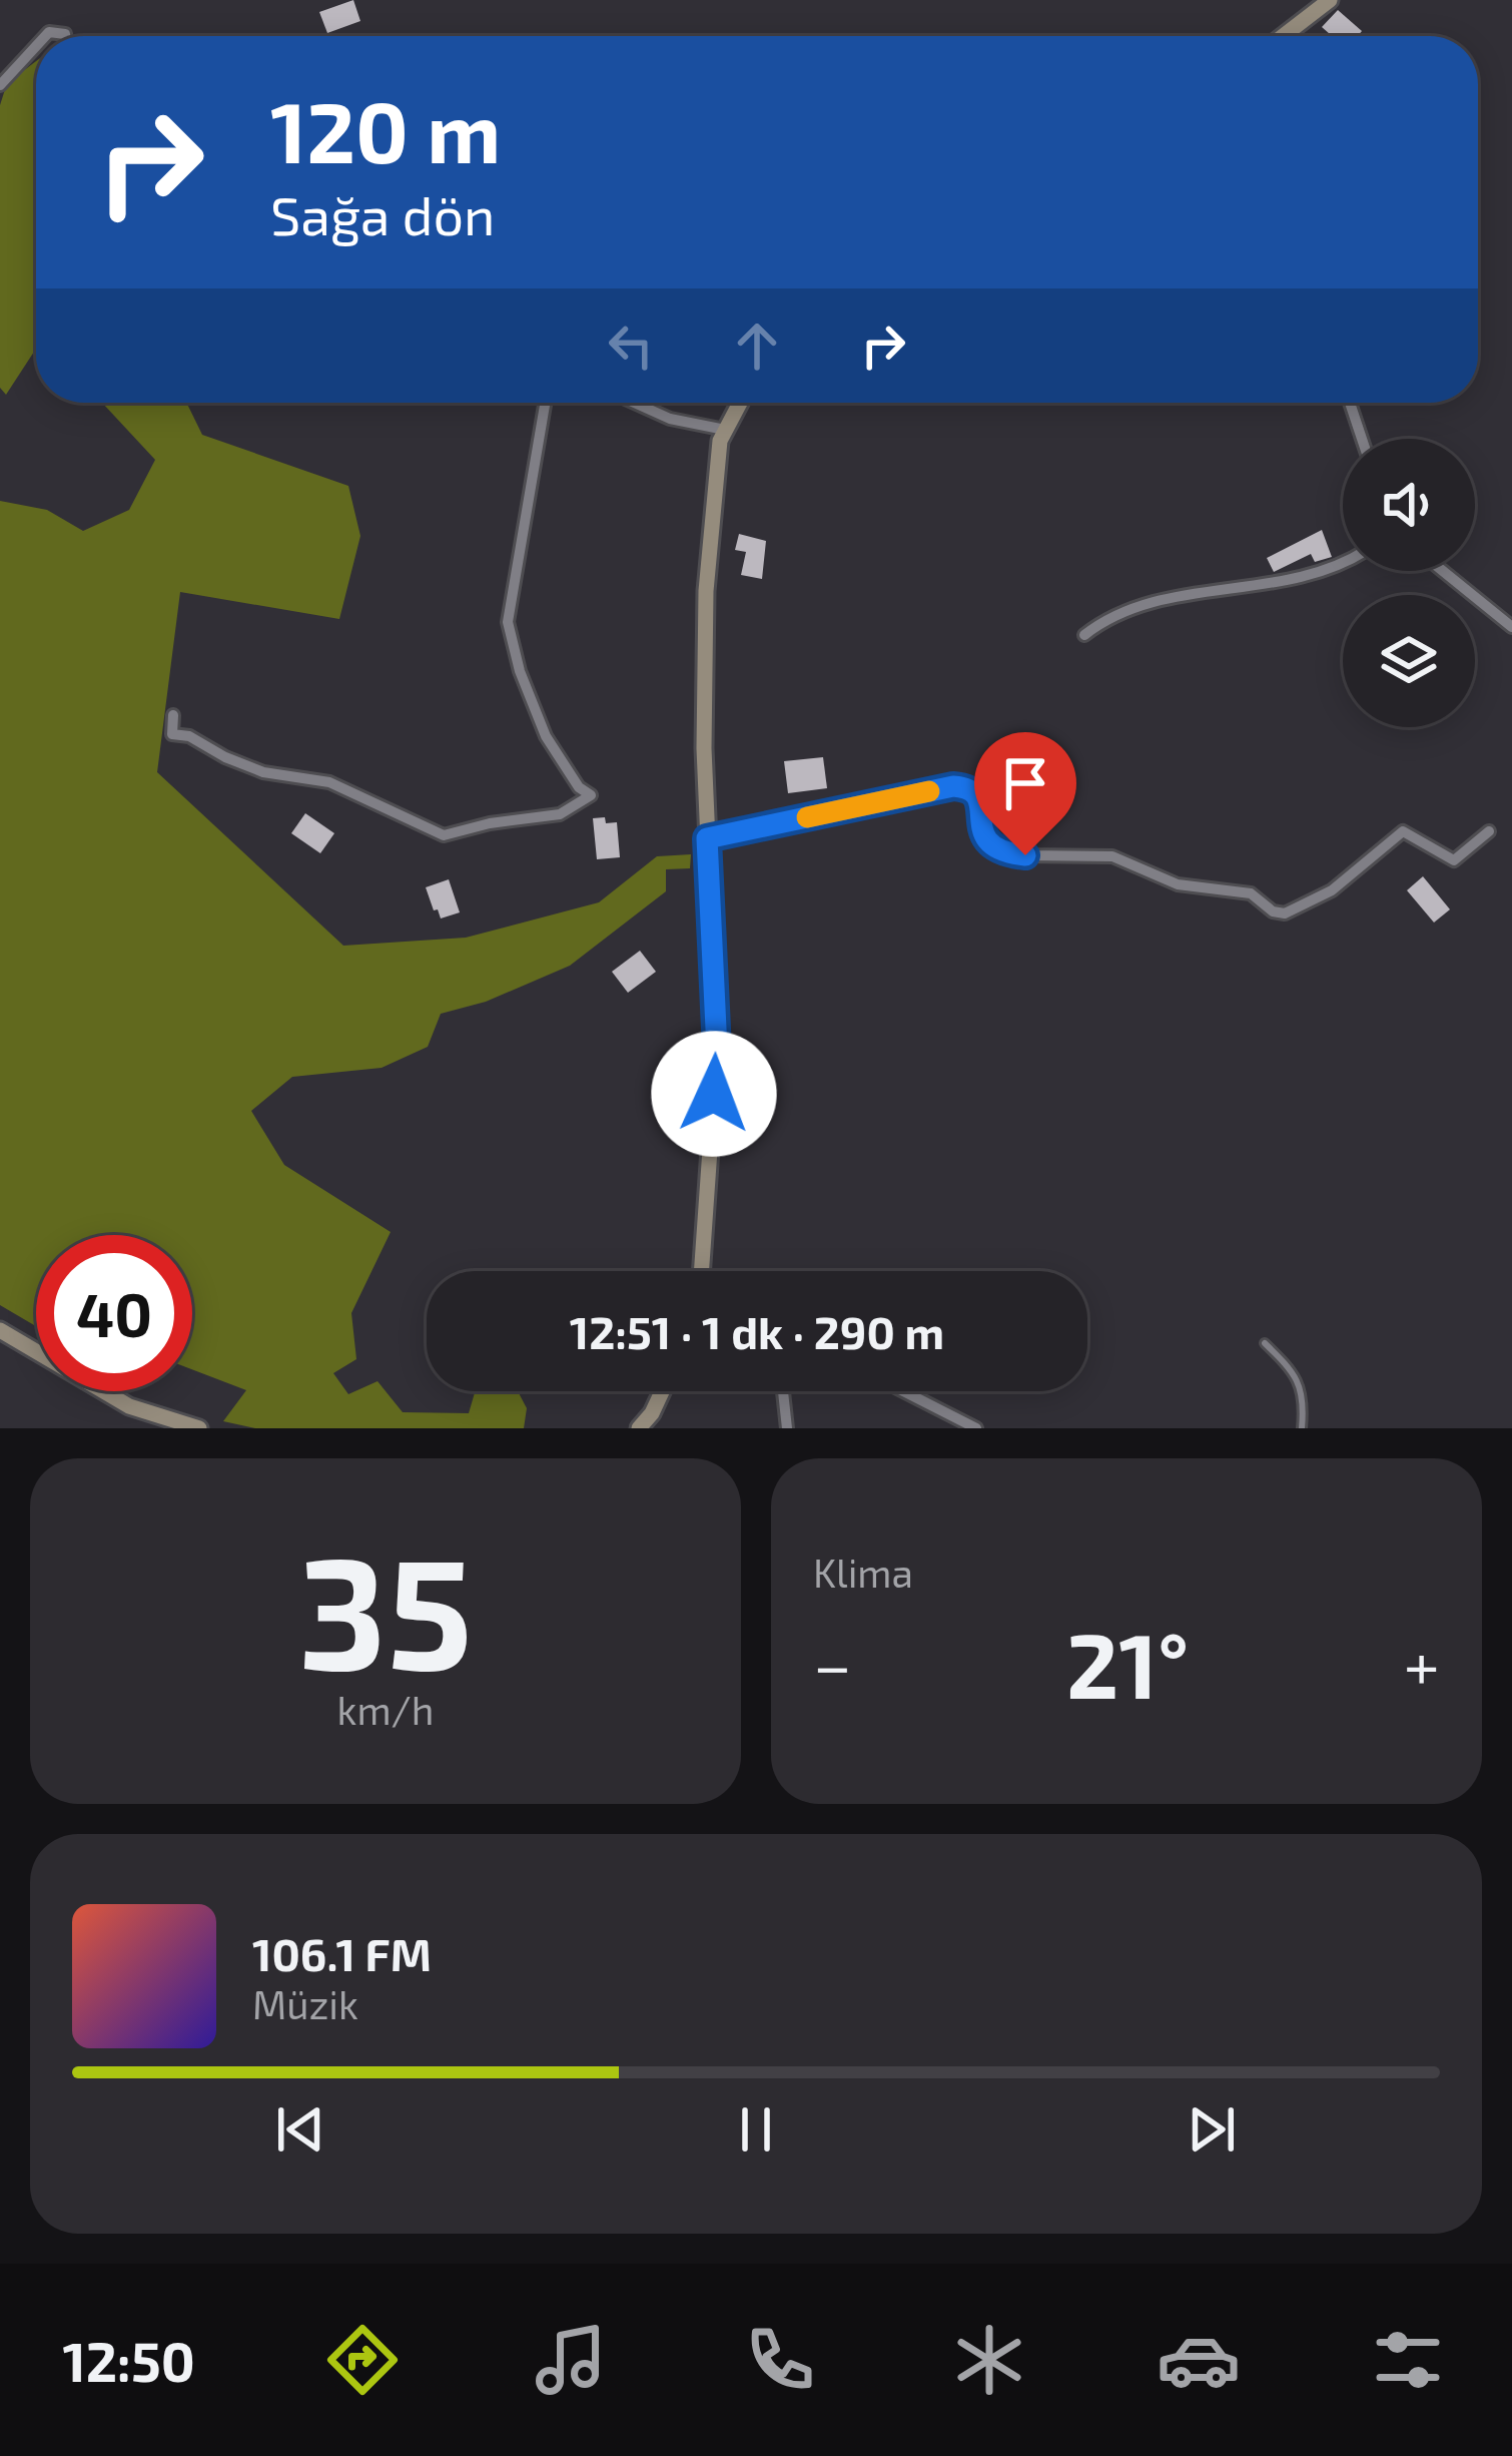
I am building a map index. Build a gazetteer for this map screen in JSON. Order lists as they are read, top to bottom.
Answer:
{
  "page": {
    "turn": ["120 m", "Sağa dön"],
    "limit": "40",
    "trip": "12:51 · 1 dk · 290 m",
    "tile": [
      ["35", "km/h"],
      "Klima"
    ],
    "heat": ["−", "21°", "+"],
    "song": ["106.1 FM", "Müzik"],
    "tabs": "12:50"
  }
}
